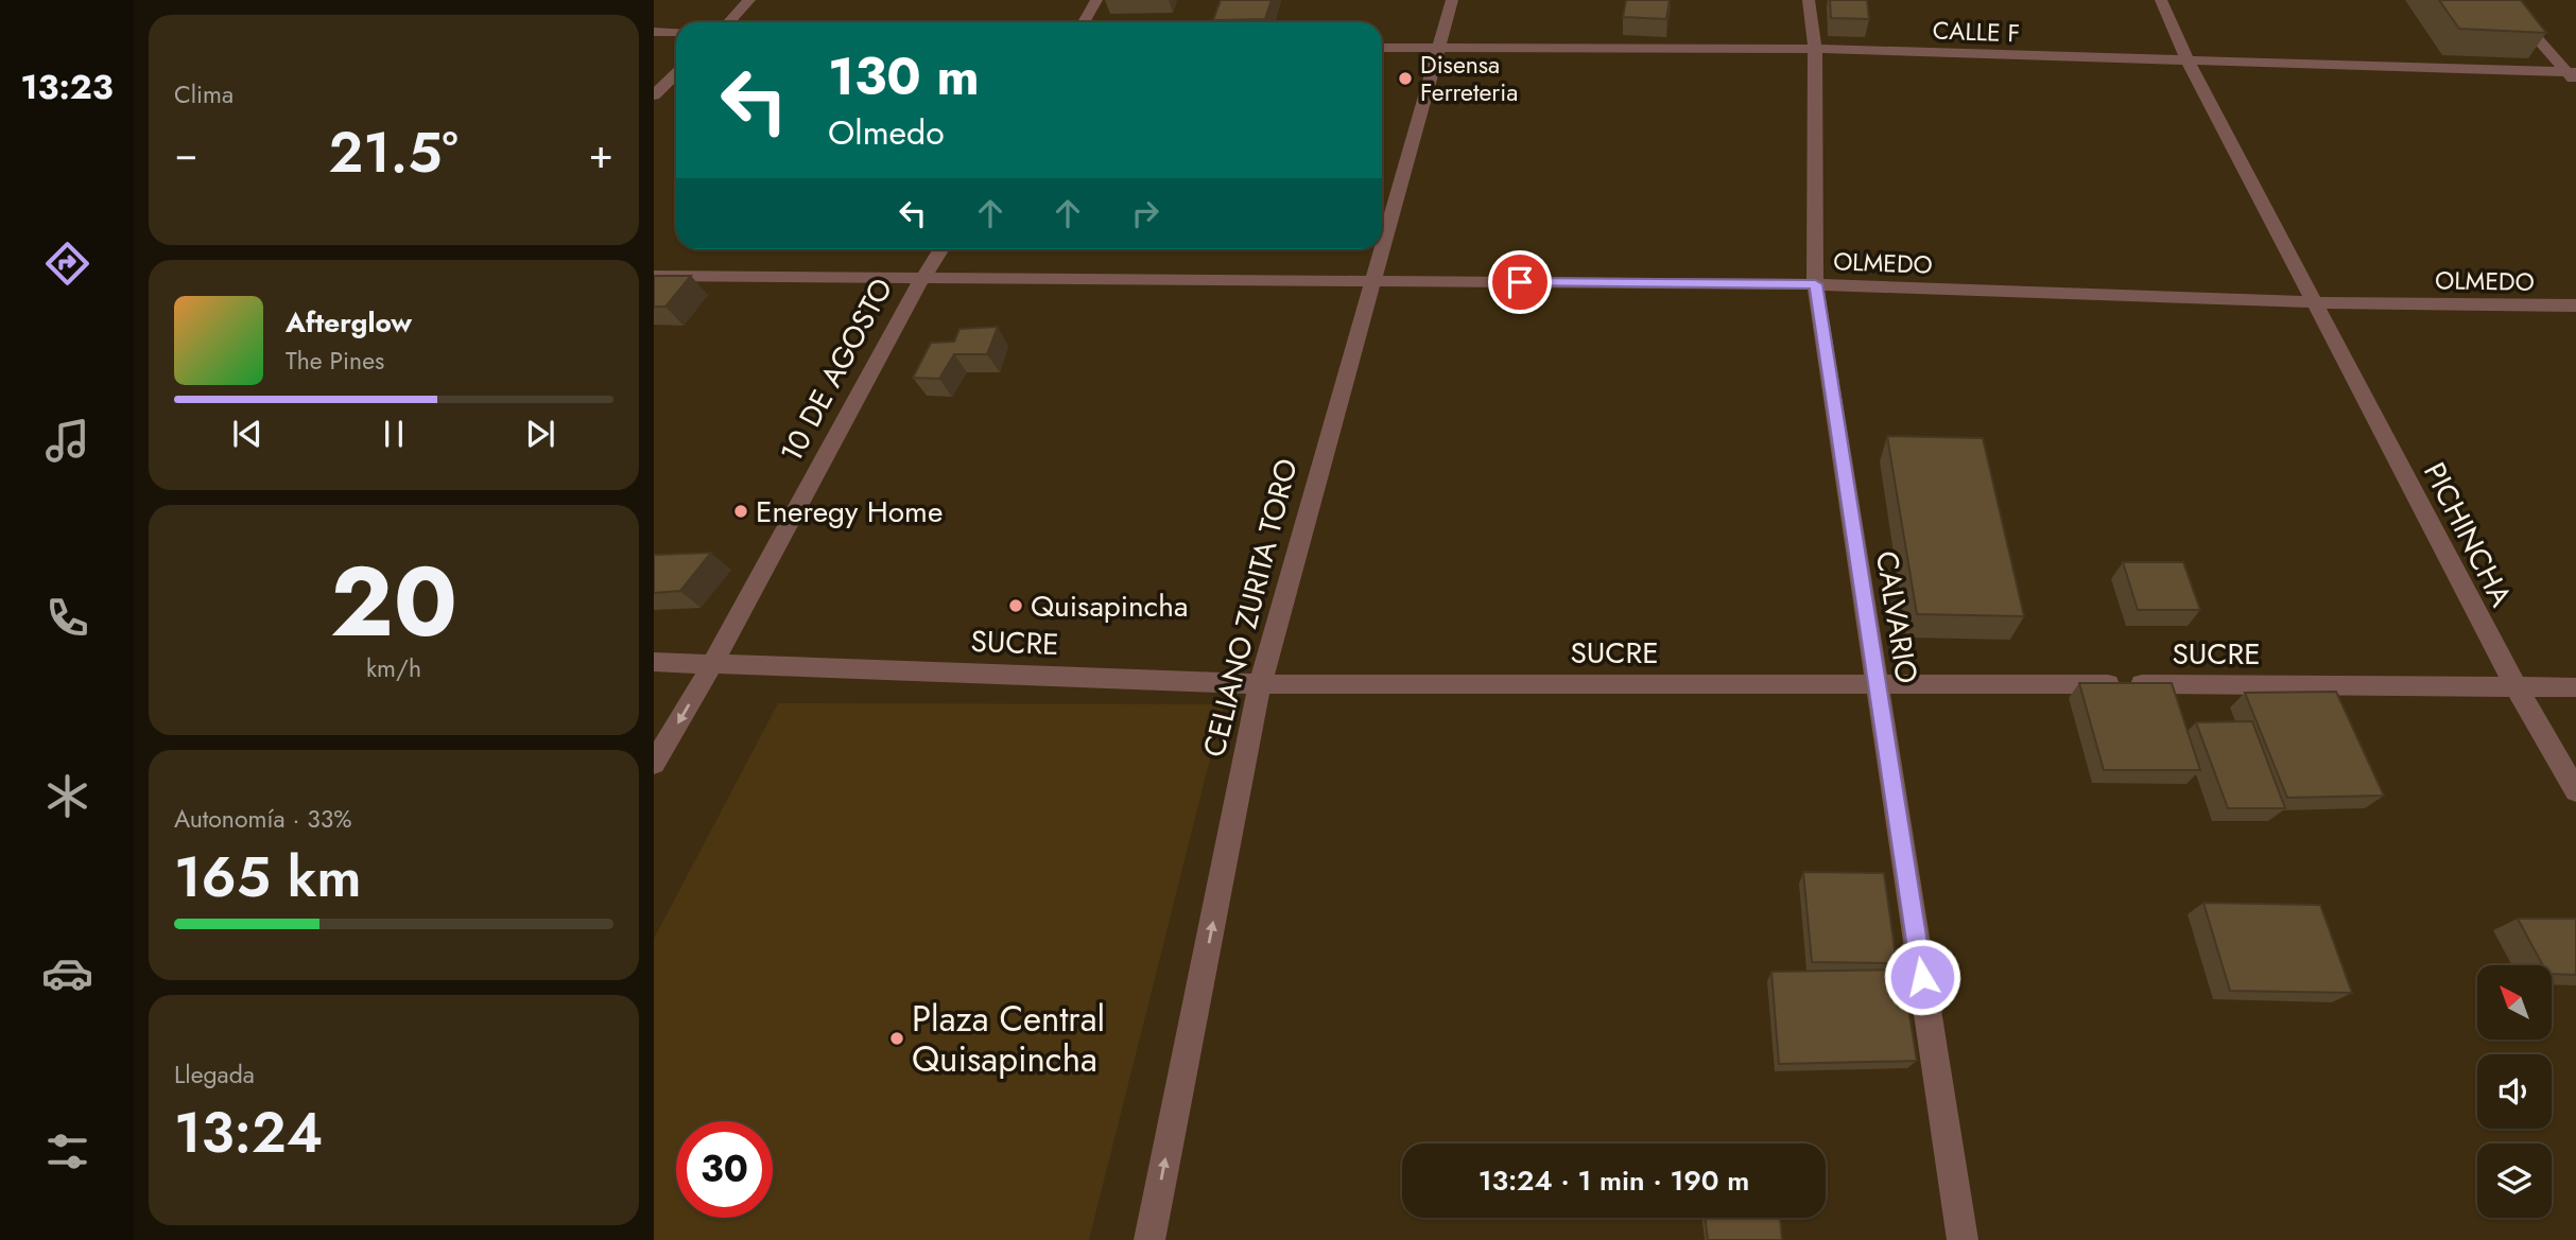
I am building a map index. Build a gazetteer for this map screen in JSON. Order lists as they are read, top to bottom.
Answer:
{
  "streets": {
    "street": [
      "CALLE F",
      "OLMEDO",
      "10 DE AGOSTO",
      "PICHINCHA",
      "CELIANO ZURITA TORO",
      "CALVARIO",
      "SUCRE"
    ]
  },
  "crossings": [
    ["CALLE F", "PICHINCHA"],
    ["CALLE F", "CELIANO ZURITA TORO"],
    ["CALLE F", "CALVARIO"],
    ["OLMEDO", "10 DE AGOSTO"],
    ["OLMEDO", "PICHINCHA"],
    ["OLMEDO", "CELIANO ZURITA TORO"],
    ["OLMEDO", "CALVARIO"],
    ["10 DE AGOSTO", "SUCRE"],
    ["PICHINCHA", "SUCRE"],
    ["CELIANO ZURITA TORO", "SUCRE"],
    ["CALVARIO", "SUCRE"]
  ],
  "one_way": ["CELIANO ZURITA TORO"],
  "places": [
    "Disensa Ferreteria",
    "Eneregy Home",
    "Quisapincha",
    "Plaza Central Quisapincha"
  ],
  "north": "top left",
  "page": {
    "tabs": "13:23",
    "tile": [
      "Clima",
      ["20", "km/h"],
      ["Autonomía · 33%", "165 km"],
      ["Llegada", "13:24"]
    ],
    "turn": ["130 m", "Olmedo"],
    "heat": ["−", "21.5°", "+"],
    "song": ["Afterglow", "The Pines"],
    "limit": "30",
    "trip": "13:24 · 1 min · 190 m"
  }
}
